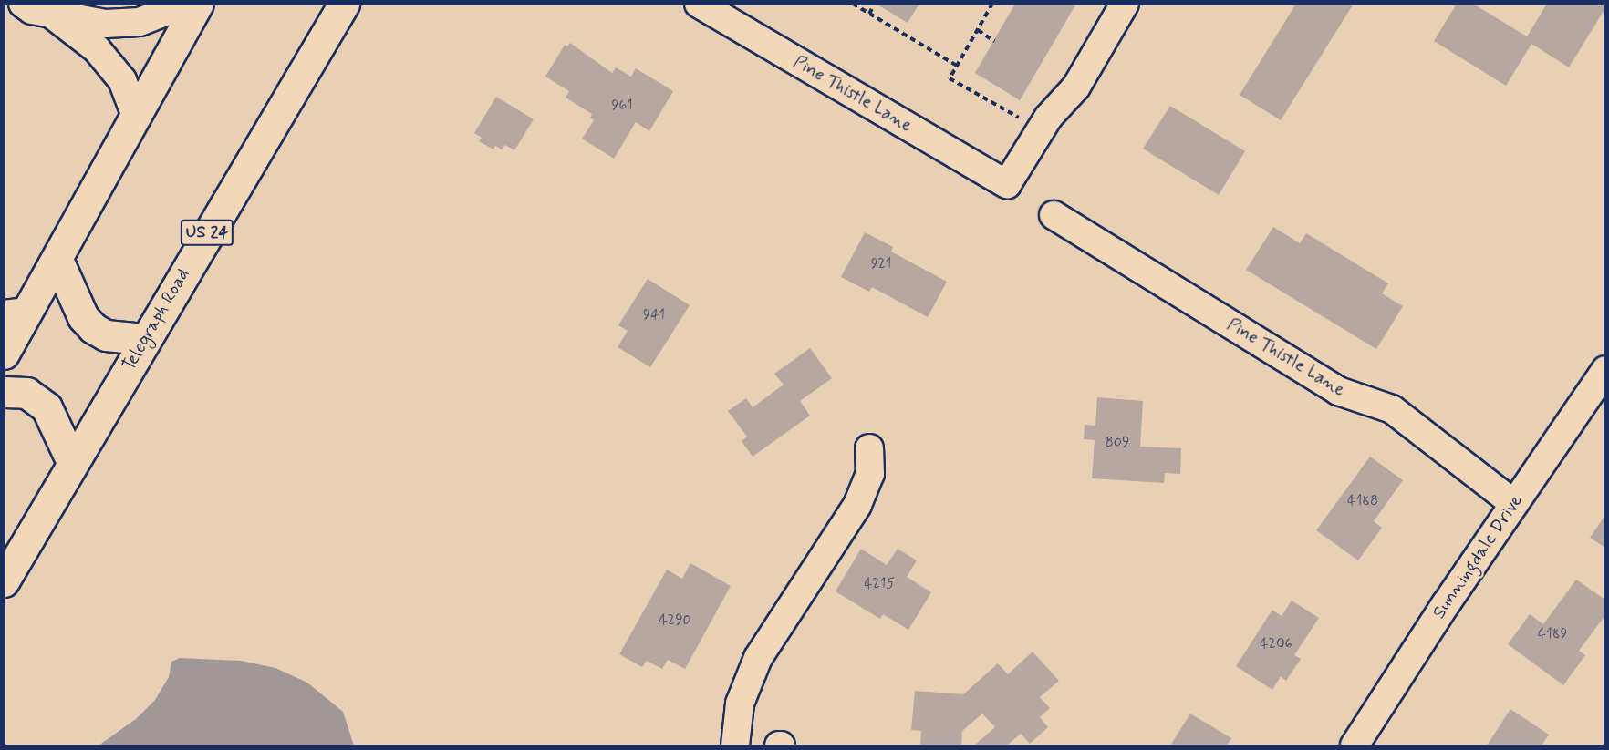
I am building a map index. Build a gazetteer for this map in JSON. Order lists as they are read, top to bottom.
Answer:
{
  "streets": {
    "highway": ["US 24", "Telegraph Road"],
    "street": ["Pine Thistle Lane", "Sunningdale Drive"]
  },
  "crossings": [
    ["Pine Thistle Lane", "Sunningdale Drive"]
  ],
  "house_numbers": [
    "961",
    "921",
    "941",
    "809",
    "4188",
    "4215",
    "4290",
    "4189",
    "4206"
  ]
}
